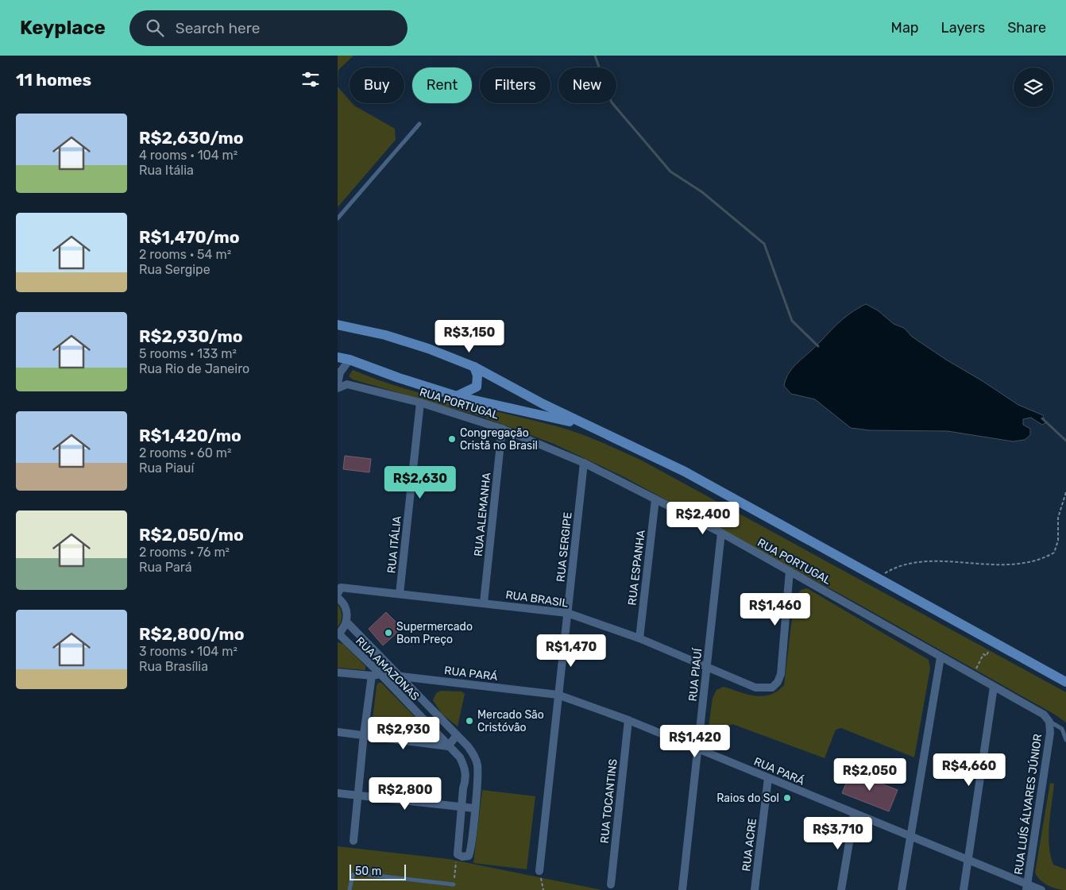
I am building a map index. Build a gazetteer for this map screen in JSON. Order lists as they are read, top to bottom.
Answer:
{
  "streets": {
    "street": [
      "RUA PORTUGAL",
      "RUA ALEMANHA",
      "RUA ITÁLIA",
      "RUA SERGIPE",
      "RUA ESPANHA",
      "RUA BRASIL",
      "RUA AMAZONAS",
      "RUA PARÁ",
      "RUA PIAUÍ",
      "RUA TOCANTINS",
      "RUA LUÍS ÁLVARES JÚNIOR",
      "RUA ACRE"
    ]
  },
  "crossings": [
    ["RUA PORTUGAL", "RUA ALEMANHA"],
    ["RUA PORTUGAL", "RUA ITÁLIA"],
    ["RUA PORTUGAL", "RUA SERGIPE"],
    ["RUA PORTUGAL", "RUA ESPANHA"],
    ["RUA PORTUGAL", "RUA BRASIL"],
    ["RUA PORTUGAL", "RUA PIAUÍ"],
    ["RUA PORTUGAL", "RUA LUÍS ÁLVARES JÚNIOR"],
    ["RUA ALEMANHA", "RUA BRASIL"],
    ["RUA ITÁLIA", "RUA BRASIL"],
    ["RUA SERGIPE", "RUA BRASIL"],
    ["RUA SERGIPE", "RUA PARÁ"],
    ["RUA ESPANHA", "RUA BRASIL"],
    ["RUA BRASIL", "RUA PIAUÍ"],
    ["RUA AMAZONAS", "RUA PARÁ"],
    ["RUA PARÁ", "RUA PIAUÍ"],
    ["RUA PARÁ", "RUA TOCANTINS"],
    ["RUA PARÁ", "RUA LUÍS ÁLVARES JÚNIOR"],
    ["RUA PARÁ", "RUA ACRE"]
  ],
  "places": [
    "Congregação Cristã no Brasil",
    "Supermercado Bom Preço",
    "Mercado São Cristóvão",
    "Raios do Sol"
  ],
  "scale_bar": "50 m",
  "page": {
    "header": "Keyplace",
    "search": "Search here",
    "nav": ["Map", "Layers", "Share"],
    "heading": "11 homes",
    "chip": [
      "Buy",
      "Rent",
      "Filters",
      "New"
    ],
    "list": [
      {
        "name": "R$2,630/mo",
        "note": "4 rooms · 104 m² · Rua Itália"
      },
      {
        "name": "R$1,470/mo",
        "note": "2 rooms · 54 m² · Rua Sergipe"
      },
      {
        "name": "R$2,930/mo",
        "note": "5 rooms · 133 m² · Rua Rio de Janeiro"
      },
      {
        "name": "R$1,420/mo",
        "note": "2 rooms · 60 m² · Rua Piauí"
      },
      {
        "name": "R$2,050/mo",
        "note": "2 rooms · 76 m² · Rua Pará"
      },
      {
        "name": "R$2,800/mo",
        "note": "3 rooms · 104 m² · Rua Brasília"
      }
    ],
    "price": [
      "R$3,150",
      "R$2,630",
      "R$2,400",
      "R$1,460",
      "R$1,470",
      "R$2,930",
      "R$1,420",
      "R$4,660",
      "R$2,050",
      "R$2,800",
      "R$3,710"
    ],
    "scale": "50 m"
  }
}
